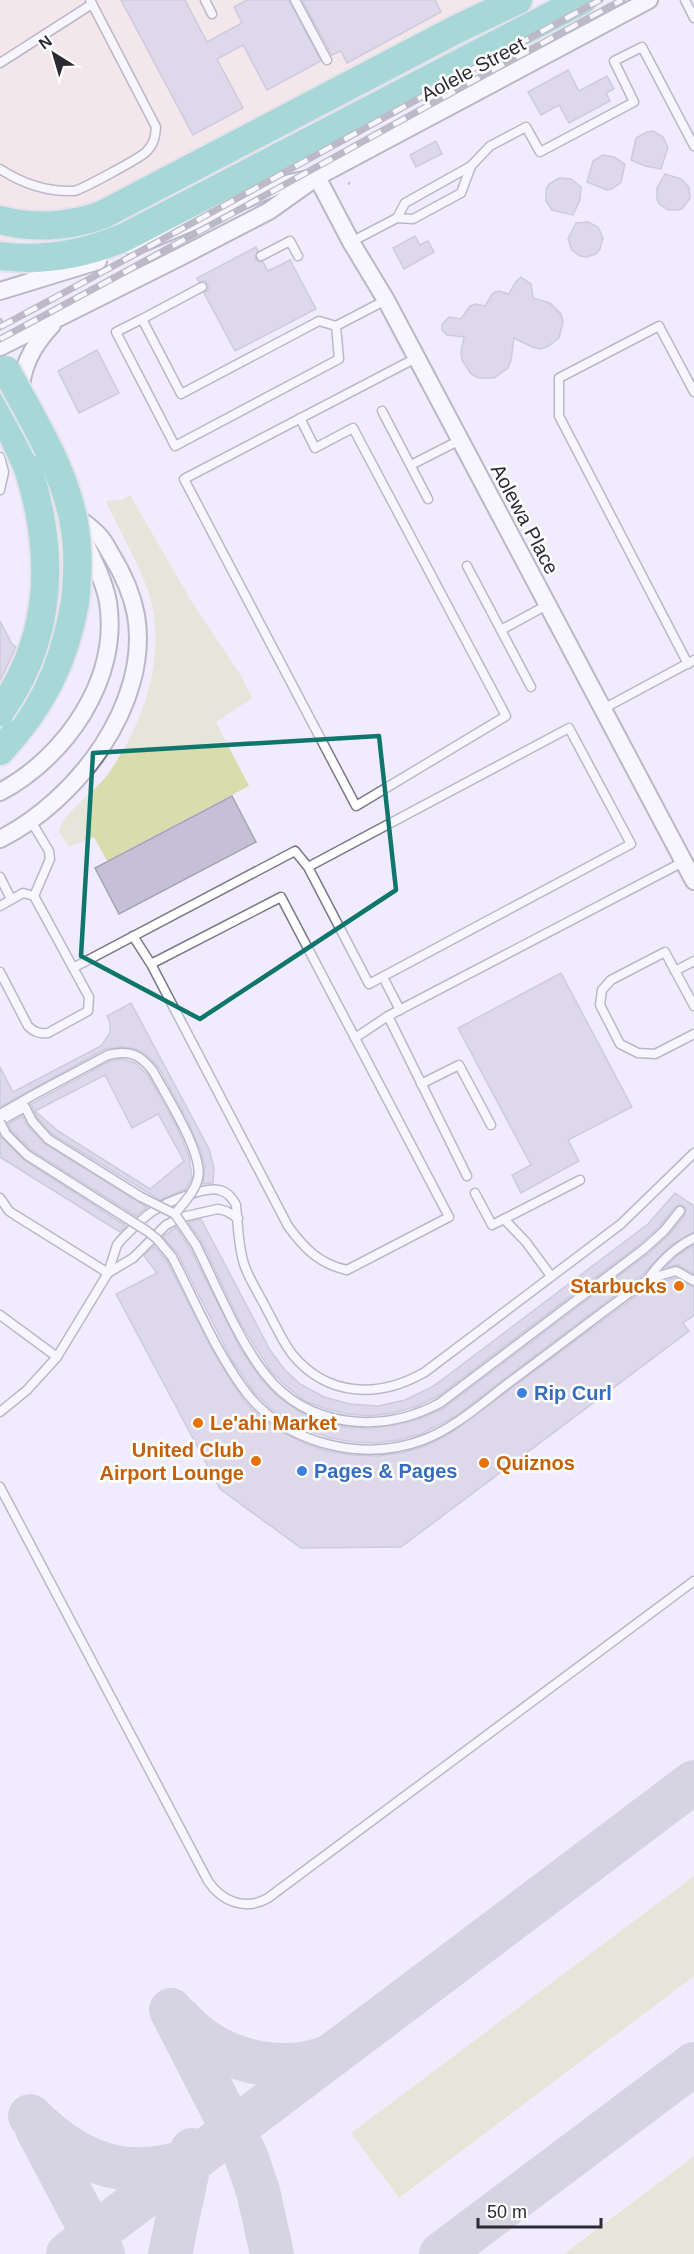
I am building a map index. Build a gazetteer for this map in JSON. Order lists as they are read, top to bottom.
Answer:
{
  "streets": {
    "street": ["Aolele Street", "Aolewa Place"]
  },
  "crossings": [
    ["Aolele Street", "Aolewa Place"]
  ],
  "places": [
    "Starbucks",
    "Rip Curl",
    "Le'ahi Market",
    "United Club Airport Lounge",
    "Quiznos",
    "Pages & Pages"
  ],
  "scale_bar": "50 m",
  "north": "top left"
}
